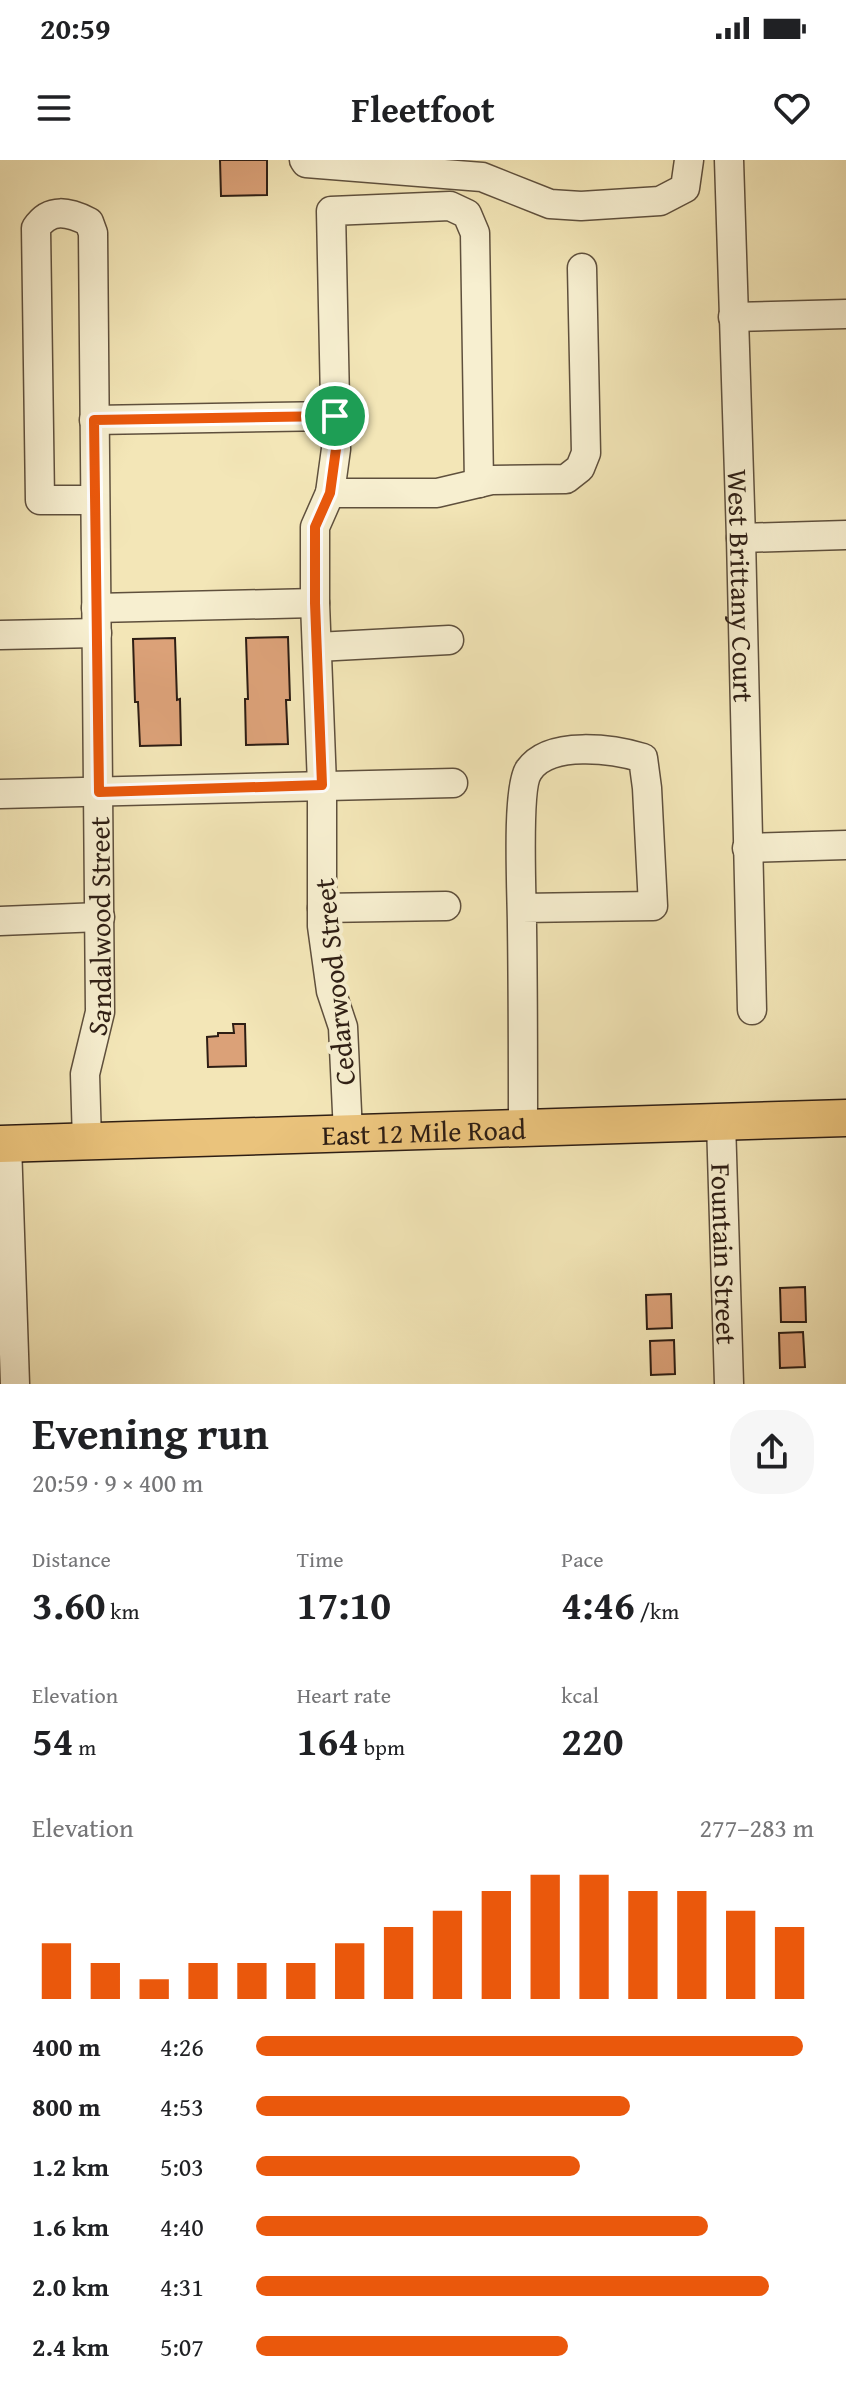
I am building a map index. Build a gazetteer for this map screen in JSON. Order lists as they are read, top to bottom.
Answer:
{
  "streets": {
    "main road": ["East 12 Mile Road"],
    "street": [
      "West Brittany Court",
      "Sandalwood Street",
      "Cedarwood Street",
      "Fountain Street"
    ]
  },
  "crossings": [
    ["Sandalwood Street", "East 12 Mile Road"],
    ["Cedarwood Street", "East 12 Mile Road"],
    ["East 12 Mile Road", "Fountain Street"]
  ],
  "page": {
    "status": "20:59",
    "header": "Fleetfoot",
    "heading": ["Evening run", "20:59 · 9 × 400 m"],
    "stats": [
      ["Distance", "3.60 km"],
      ["Time", "17:10"],
      ["Pace", "4:46 /km"],
      ["Elevation", "54 m"],
      ["Heart rate", "164 bpm"],
      ["kcal", "220"]
    ],
    "chart": ["Elevation", "277–283 m"],
    "list": [
      {
        "name": "400 m",
        "note": "4:26"
      },
      {
        "name": "800 m",
        "note": "4:53"
      },
      {
        "name": "1.2 km",
        "note": "5:03"
      },
      {
        "name": "1.6 km",
        "note": "4:40"
      },
      {
        "name": "2.0 km",
        "note": "4:31"
      },
      {
        "name": "2.4 km",
        "note": "5:07"
      }
    ]
  }
}
